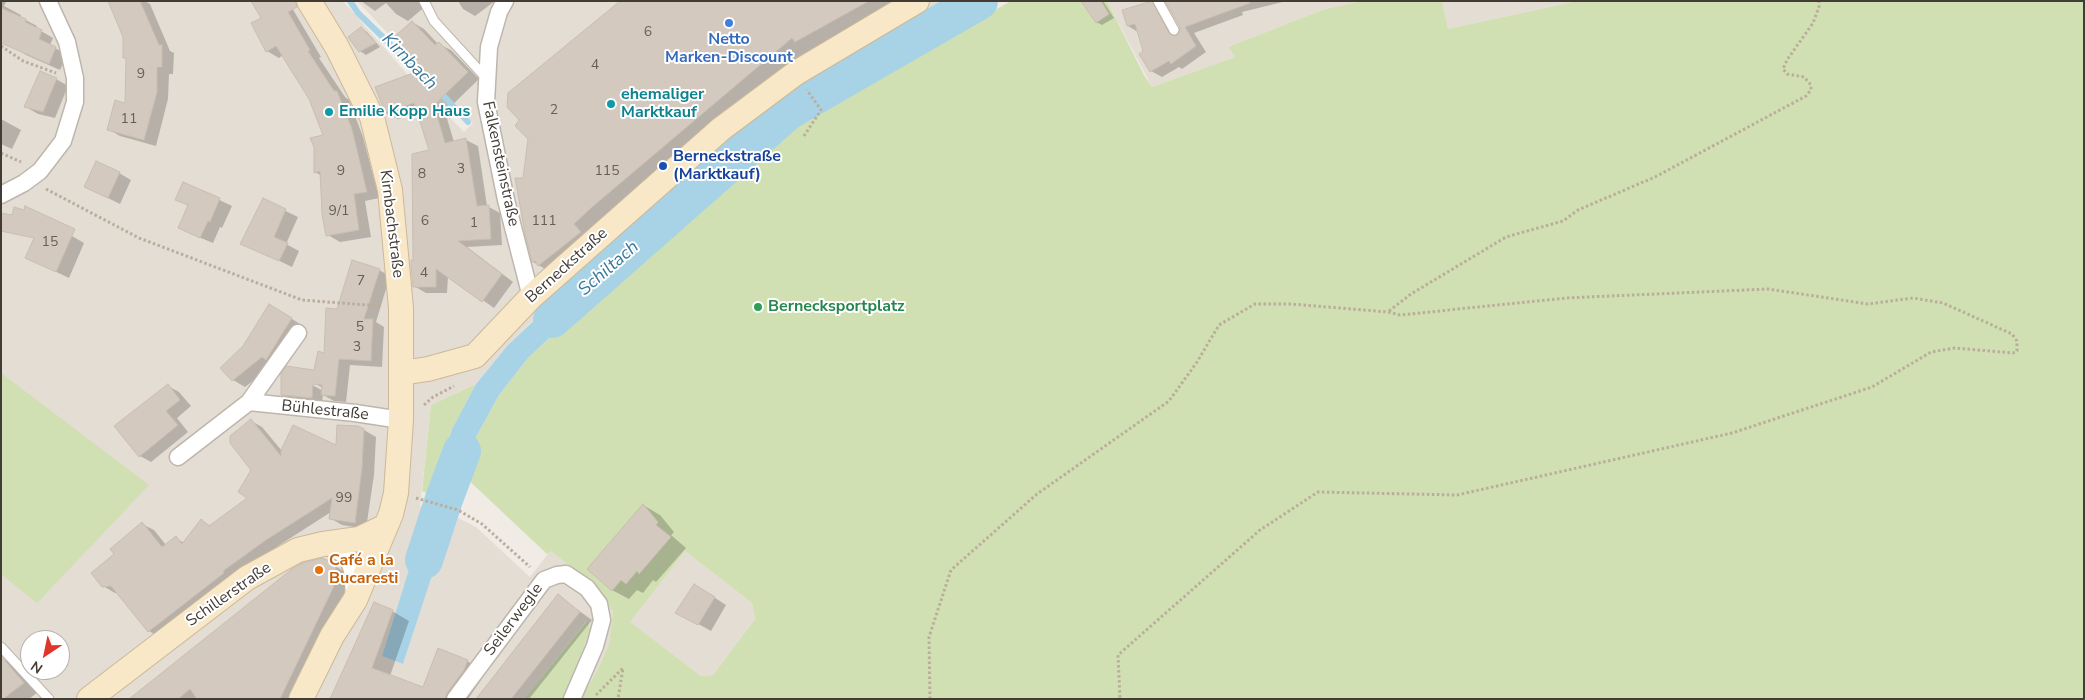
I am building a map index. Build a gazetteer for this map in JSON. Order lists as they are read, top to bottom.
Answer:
{
  "streets": {
    "main road": ["Kirnbachstraße", "Berneckstraße", "Schillerstraße"],
    "street": ["Falkensteinstraße", "Bühlestraße", "Seilerwegle"]
  },
  "crossings": [
    ["Falkensteinstraße", "Berneckstraße"],
    ["Kirnbachstraße", "Berneckstraße"]
  ],
  "water": ["Kirnbach", "Schiltach"],
  "places": [
    "Netto Marken-Discount",
    "ehemaliger Marktkauf",
    "Emilie Kopp Haus",
    "Berneckstraße (Marktkauf)",
    "Bernecksportplatz",
    "Café a la Bucaresti"
  ],
  "house_numbers": [
    "6",
    "4",
    "9",
    "2",
    "11",
    "3",
    "9",
    "115",
    "8",
    "9/1",
    "6",
    "111",
    "1",
    "15",
    "4",
    "7",
    "5",
    "3",
    "99"
  ],
  "north": "bottom left"
}
